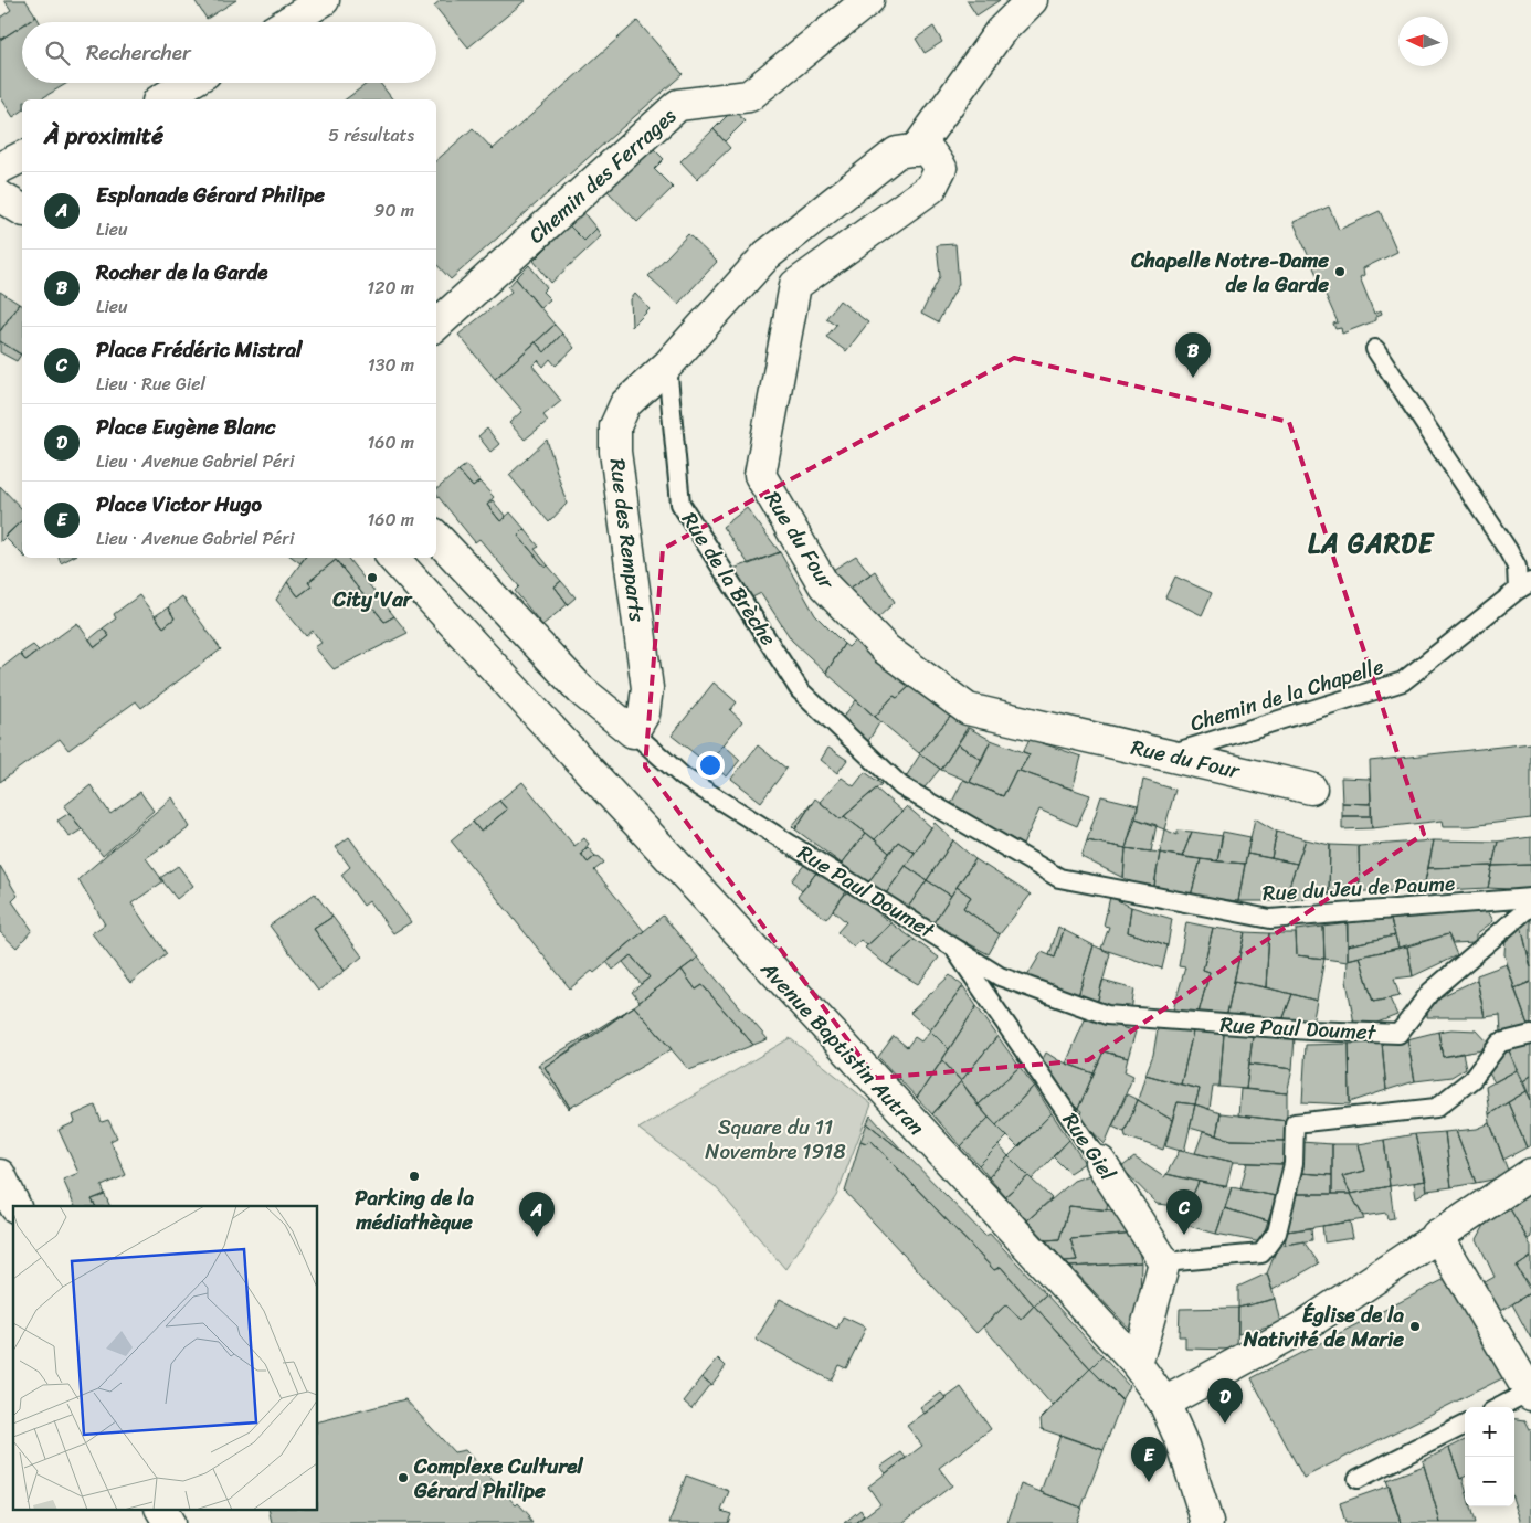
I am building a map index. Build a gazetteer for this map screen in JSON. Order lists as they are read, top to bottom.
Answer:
{
  "streets": {
    "street": [
      "Chemin des Ferrages",
      "Rue des Remparts",
      "Rue du Four",
      "Rue Paul Doumet",
      "Avenue Baptistin Autran",
      "Rue Giel"
    ],
    "lane": ["Rue de la Brèche", "Chemin de la Chapelle", "Rue du Jeu de Paume"]
  },
  "crossings": [
    ["Rue des Remparts", "Rue de la Brèche"],
    ["Rue des Remparts", "Rue Paul Doumet"],
    ["Rue du Four", "Chemin de la Chapelle"],
    ["Rue de la Brèche", "Rue du Jeu de Paume"],
    ["Rue Paul Doumet", "Rue Giel"]
  ],
  "districts": ["LA GARDE"],
  "parks": ["Square du 11 Novembre 1918"],
  "places": [
    "Chapelle Notre-Dame de la Garde",
    "City'Var",
    "Parking de la médiathèque",
    "Église de la Nativité de Marie",
    "Complexe Culturel Gérard Philipe"
  ],
  "north": "left",
  "page": {
    "search": "Rechercher",
    "heading": ["À proximité", "5 résultats"],
    "list": [
      {
        "mark": "A",
        "name": "Esplanade Gérard Philipe",
        "note": "Lieu",
        "value": "90 m"
      },
      {
        "mark": "B",
        "name": "Rocher de la Garde",
        "note": "Lieu",
        "value": "120 m"
      },
      {
        "mark": "C",
        "name": "Place Frédéric Mistral",
        "note": "Lieu · Rue Giel",
        "value": "130 m"
      },
      {
        "mark": "D",
        "name": "Place Eugène Blanc",
        "note": "Lieu · Avenue Gabriel Péri",
        "value": "160 m"
      },
      {
        "mark": "E",
        "name": "Place Victor Hugo",
        "note": "Lieu · Avenue Gabriel Péri",
        "value": "160 m"
      }
    ],
    "pins": [
      "B",
      "C",
      "A",
      "D",
      "E"
    ],
    "map_buttons": ["+", "−"]
  }
}
